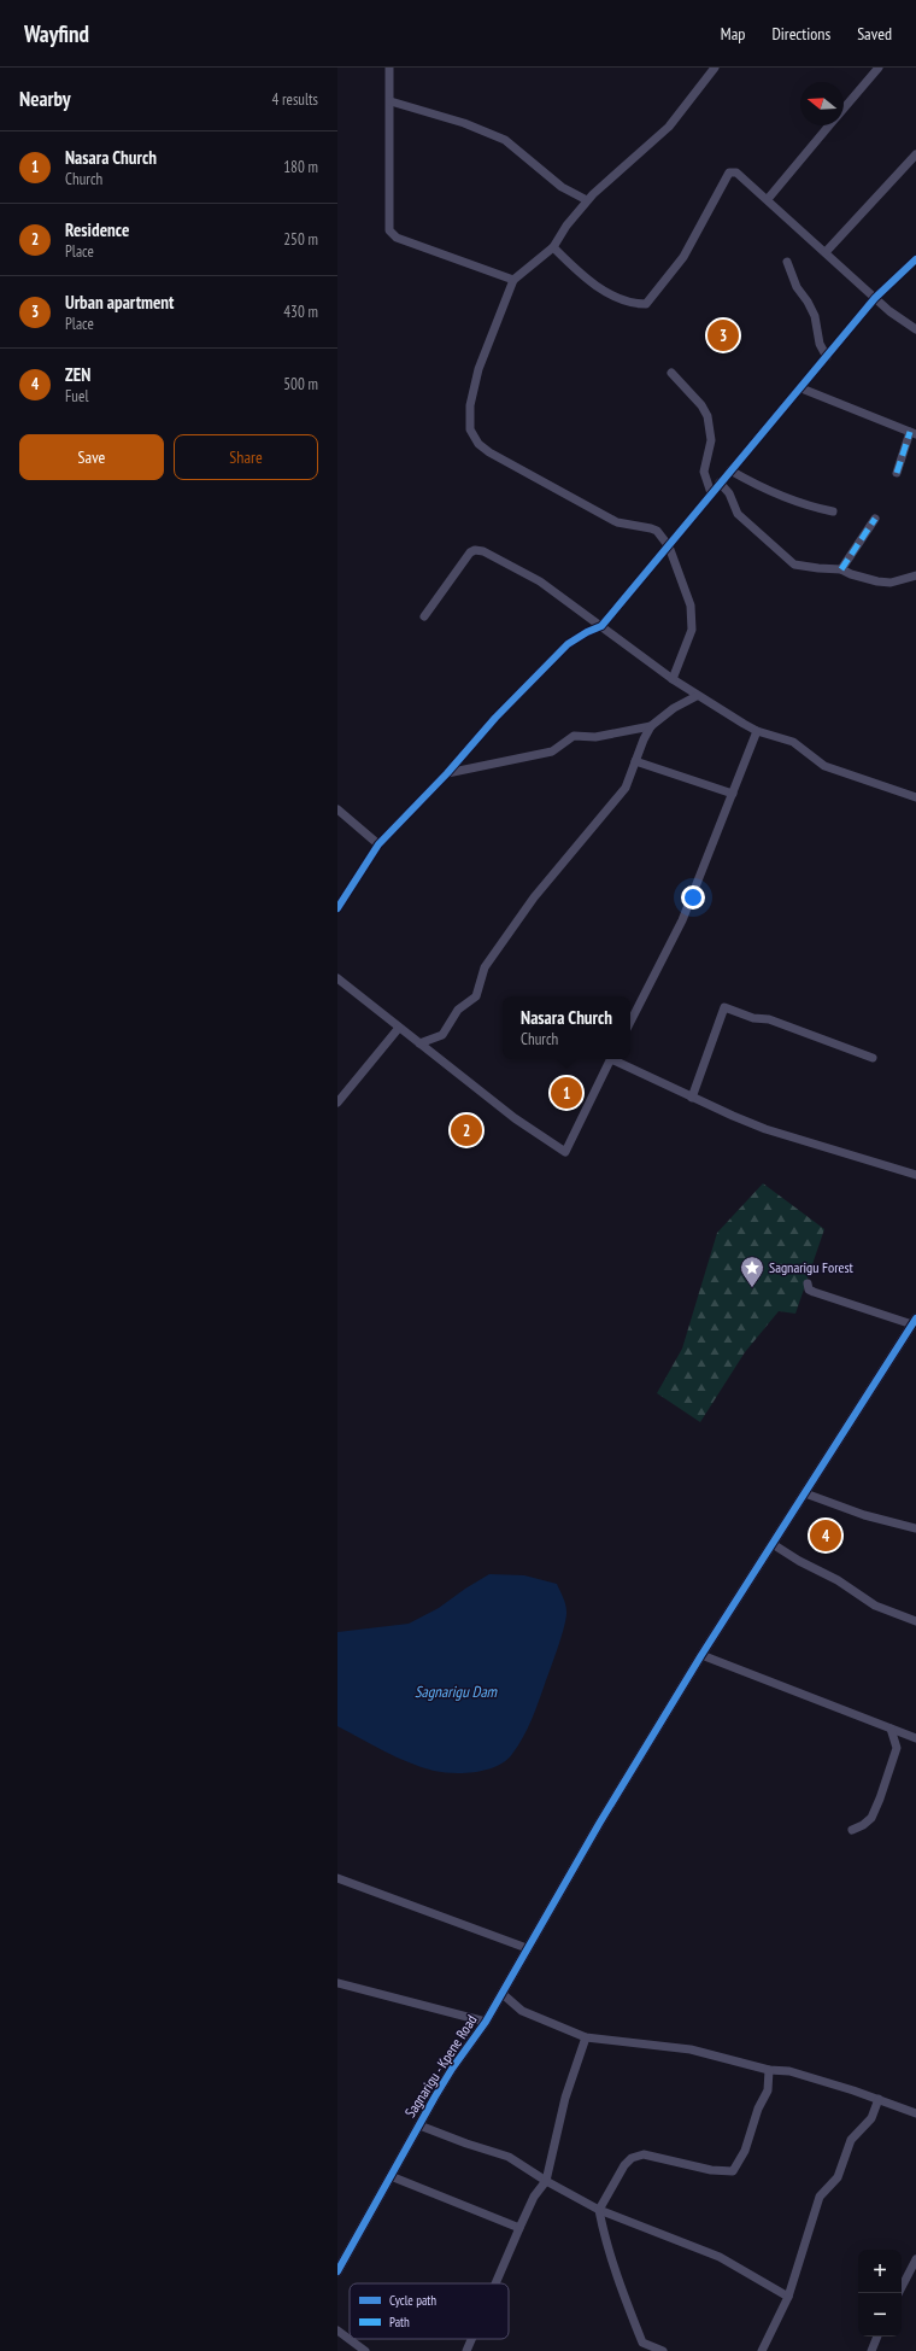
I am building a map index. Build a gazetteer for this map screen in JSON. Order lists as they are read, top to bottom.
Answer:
{
  "streets": {
    "street": ["Sagnarigu - Kpene Road"]
  },
  "water": ["Sagnarigu Dam"],
  "places": {
    "place": ["Sagnarigu Forest"]
  },
  "legend": ["Cycle path", "Path"],
  "north": "left",
  "page": {
    "header": "Wayfind",
    "nav": ["Map", "Directions", "Saved"],
    "heading": ["Nearby", "4 results"],
    "list": [
      {
        "mark": "1",
        "name": "Nasara Church",
        "note": "Church",
        "value": "180 m"
      },
      {
        "mark": "2",
        "name": "Residence",
        "note": "Place",
        "value": "250 m"
      },
      {
        "mark": "3",
        "name": "Urban apartment",
        "note": "Place",
        "value": "430 m"
      },
      {
        "mark": "4",
        "name": "ZEN",
        "note": "Fuel",
        "value": "500 m"
      }
    ],
    "pins": [
      "3",
      "1",
      "2",
      "4"
    ],
    "buttons": ["Save", "Share"],
    "popup": ["Nasara Church", "Church"],
    "map_buttons": ["+", "−"]
  }
}
